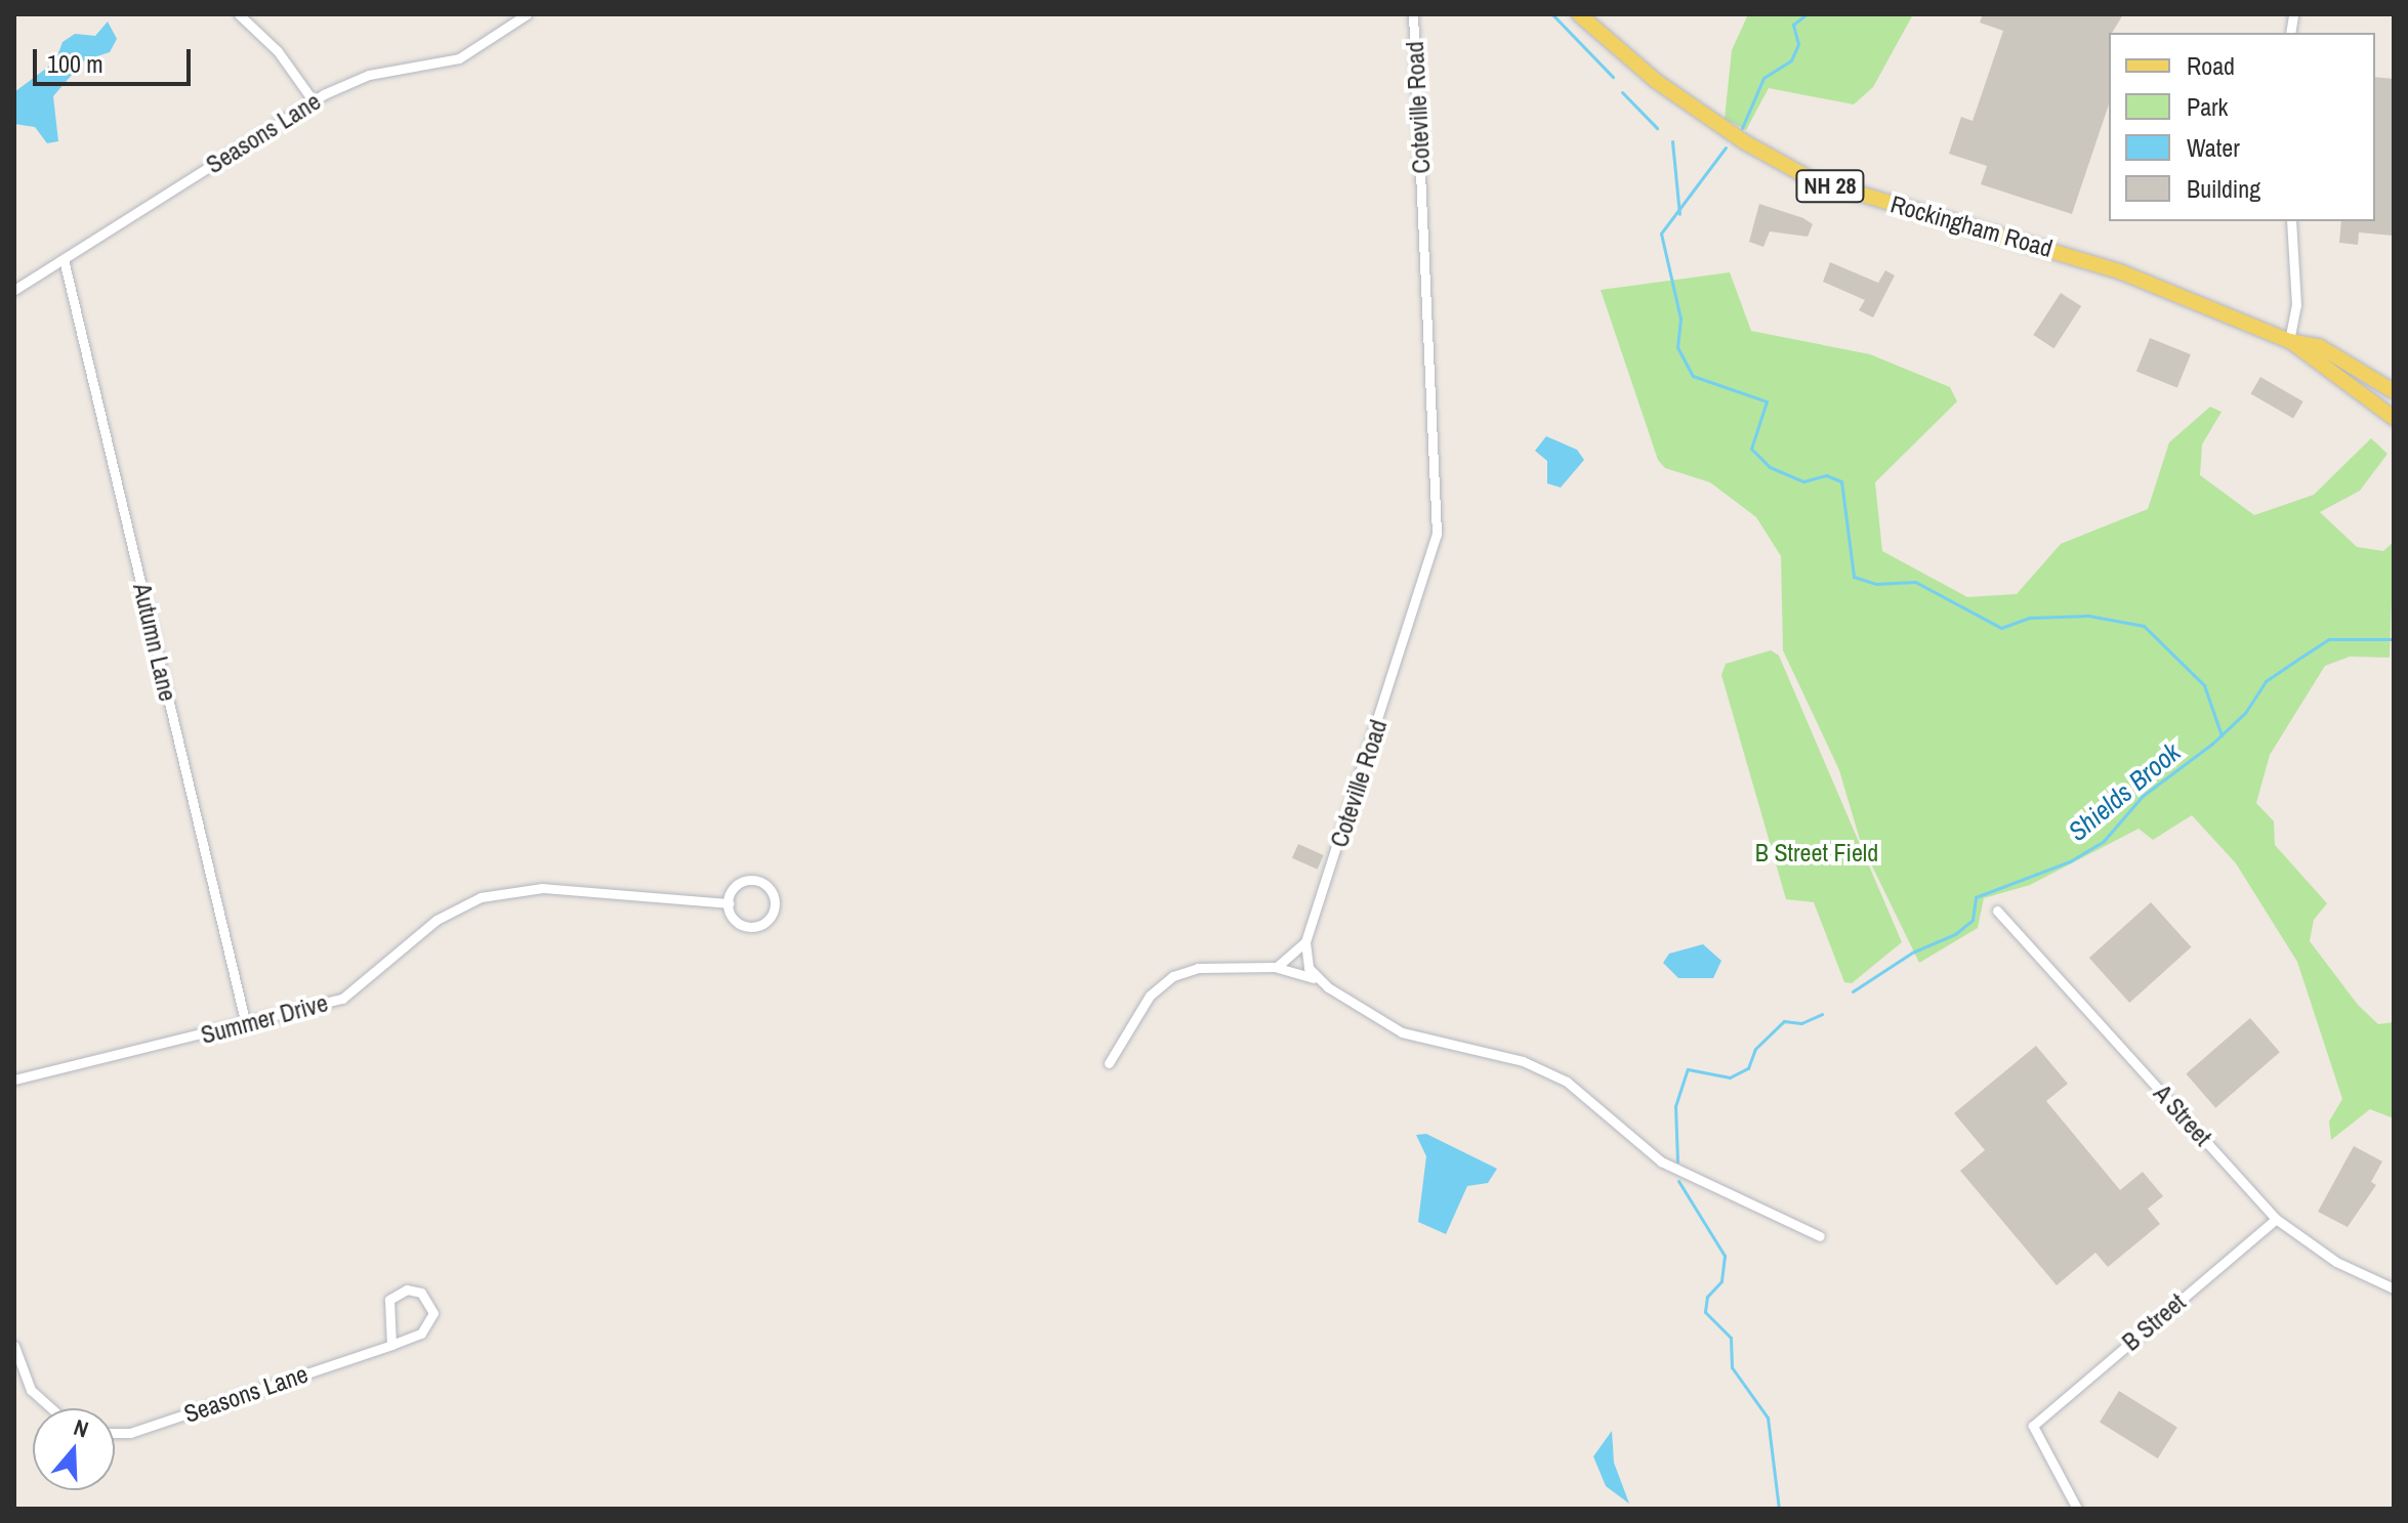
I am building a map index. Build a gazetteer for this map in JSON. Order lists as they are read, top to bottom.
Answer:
{
  "streets": {
    "main road": ["NH 28", "Rockingham Road"],
    "street": [
      "Coteville Road",
      "Seasons Lane",
      "Autumn Lane",
      "Summer Drive",
      "A Street",
      "B Street"
    ]
  },
  "crossings": [
    ["Seasons Lane", "Autumn Lane"],
    ["NH 28", "Rockingham Road"],
    ["Autumn Lane", "Summer Drive"],
    ["A Street", "B Street"]
  ],
  "water": ["Shields Brook"],
  "parks": ["B Street Field"],
  "legend": [
    "Road",
    "Park",
    "Water",
    "Building"
  ],
  "scale_bar": "100 m",
  "north": "top"
}
